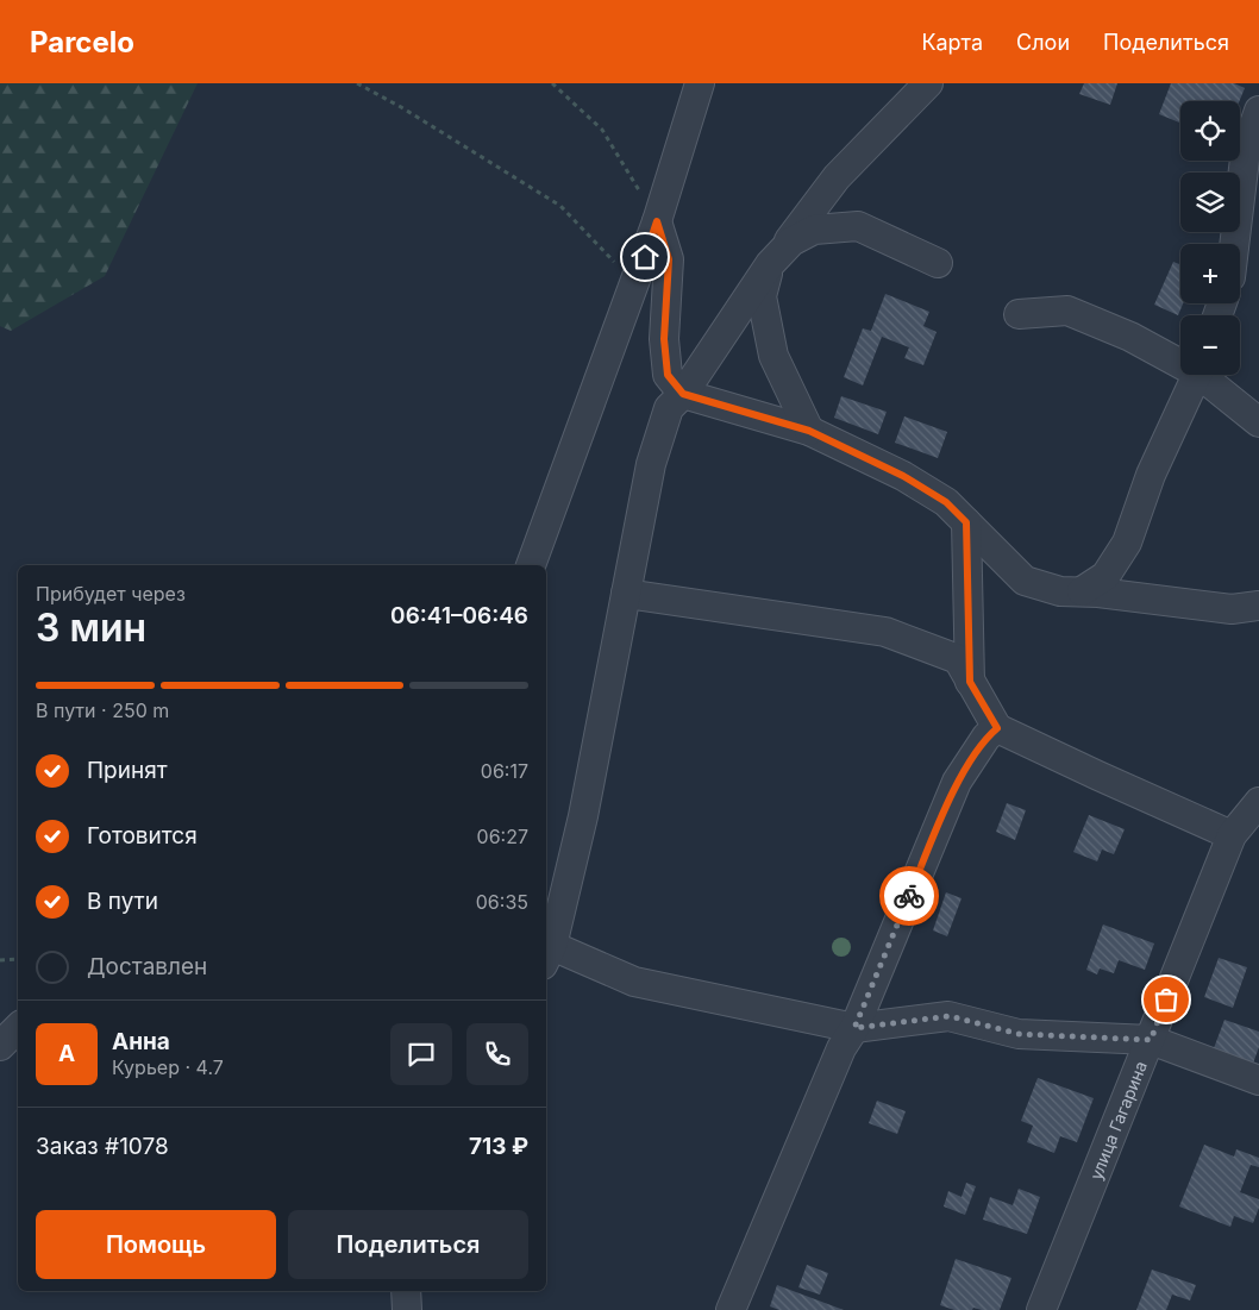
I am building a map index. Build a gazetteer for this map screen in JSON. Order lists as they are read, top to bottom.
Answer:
{
  "streets": {
    "street": ["улица Гагарина"]
  },
  "page": {
    "header": "Parcelo",
    "nav": ["Карта", "Слои", "Поделиться"],
    "map_buttons": ["+", "−"],
    "heading": ["3 мин", "Прибудет через", "06:41–06:46"],
    "panel": [
      "Анна",
      "Курьер · 4.7",
      "Заказ #1078",
      "713 ₽"
    ],
    "bar": "В пути · 250 m",
    "list": [
      ["Принят", "06:17"],
      ["Готовится", "06:27"],
      ["В пути", "06:35"],
      "Доставлен"
    ],
    "round": "А",
    "buttons": ["Помощь", "Поделиться"]
  }
}
